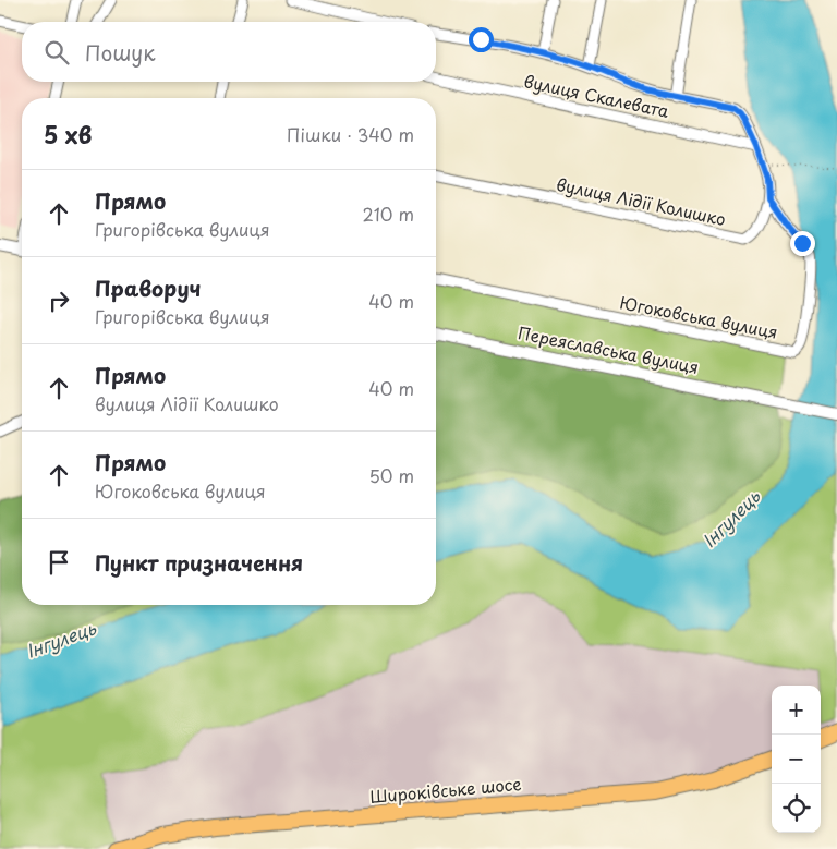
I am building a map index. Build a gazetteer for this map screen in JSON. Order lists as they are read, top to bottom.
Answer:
{
  "streets": {
    "main road": ["Широківське шосе"],
    "street": [
      "вулиця Скалевата",
      "вулиця Лідії Колишко",
      "Югоковська вулиця",
      "Переяславська вулиця"
    ]
  },
  "crossings": [
    ["вулиця Скалевата", "вулиця Лідії Колишко"],
    ["вулиця Лідії Колишко", "Югоковська вулиця"]
  ],
  "water": ["Інгулець"],
  "page": {
    "search": "Пошук",
    "heading": ["5 хв", "Пішки · 340 m"],
    "list": [
      ["Прямо", "Григорівська вулиця", "210 m"],
      ["Праворуч", "Григорівська вулиця", "40 m"],
      ["Прямо", "вулиця Лідії Колишко", "40 m"],
      ["Прямо", "Югоковська вулиця", "50 m"],
      "Пункт призначення"
    ],
    "map_buttons": ["+", "−"]
  }
}
